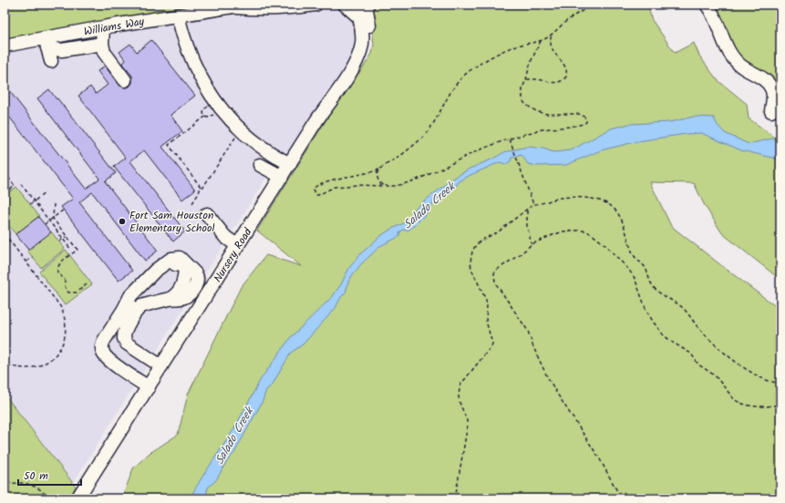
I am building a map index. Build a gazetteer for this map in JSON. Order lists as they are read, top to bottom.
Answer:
{
  "streets": {
    "street": ["Williams Way", "Nursery Road"]
  },
  "water": ["Salado Creek"],
  "places": ["Fort Sam Houston Elementary School"],
  "scale_bar": "50 m"
}
